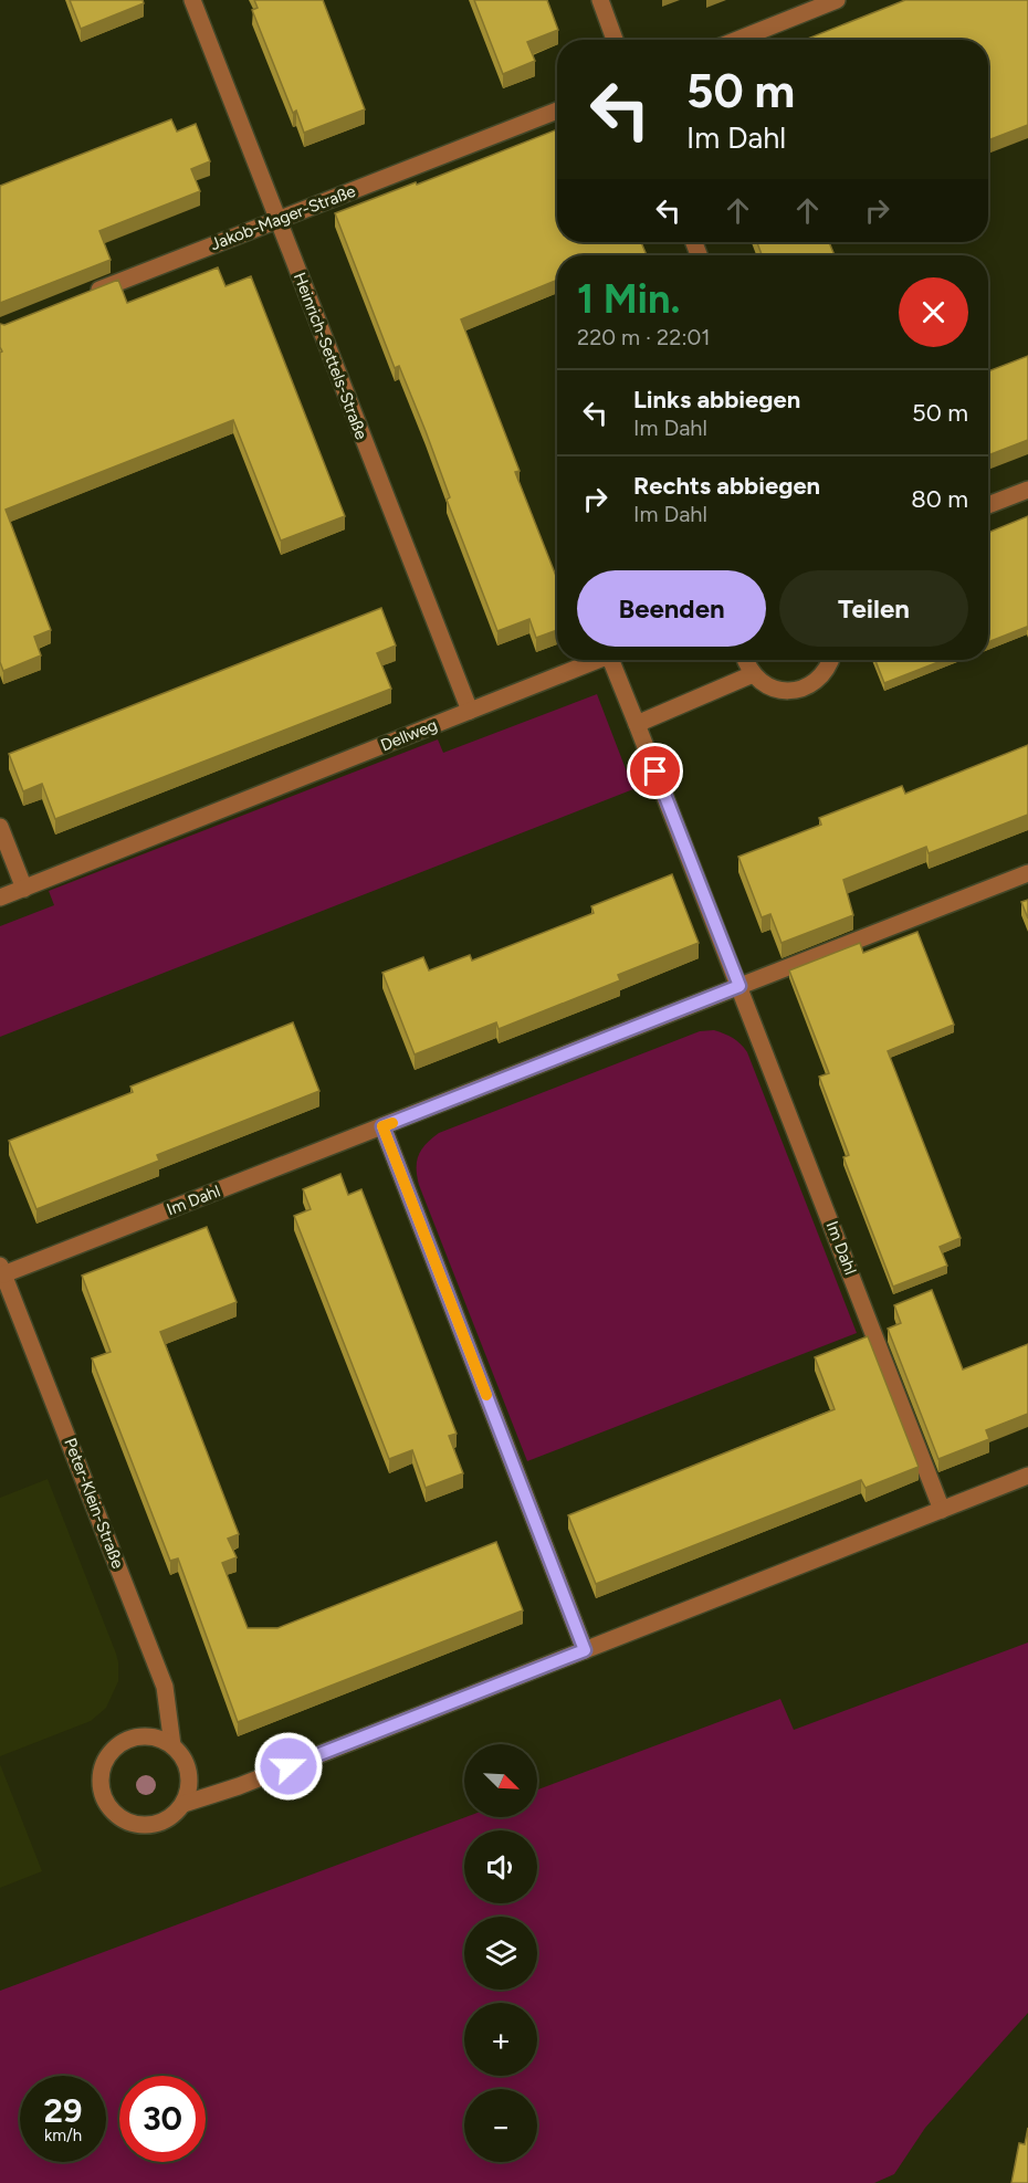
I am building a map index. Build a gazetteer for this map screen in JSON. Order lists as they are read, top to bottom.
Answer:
{
  "streets": {
    "street": [
      "Jakob-Mager-Straße",
      "Heinrich-Settels-Straße",
      "Dellweg",
      "Im Dahl",
      "Peter-Klein-Straße"
    ]
  },
  "crossings": [
    ["Jakob-Mager-Straße", "Heinrich-Settels-Straße"],
    ["Heinrich-Settels-Straße", "Dellweg"],
    ["Dellweg", "Im Dahl"],
    ["Im Dahl", "Peter-Klein-Straße"]
  ],
  "north": "bottom right",
  "page": {
    "turn": ["50 m", "Im Dahl"],
    "heading": ["1 Min.", "220 m · 22:01"],
    "list": [
      {
        "name": "Links abbiegen",
        "note": "Im Dahl",
        "value": "50 m"
      },
      {
        "name": "Rechts abbiegen",
        "note": "Im Dahl",
        "value": "80 m"
      }
    ],
    "buttons": ["Beenden", "Teilen"],
    "map_buttons": ["+", "−"],
    "speed": "29 km/h",
    "limit": "30"
  }
}
